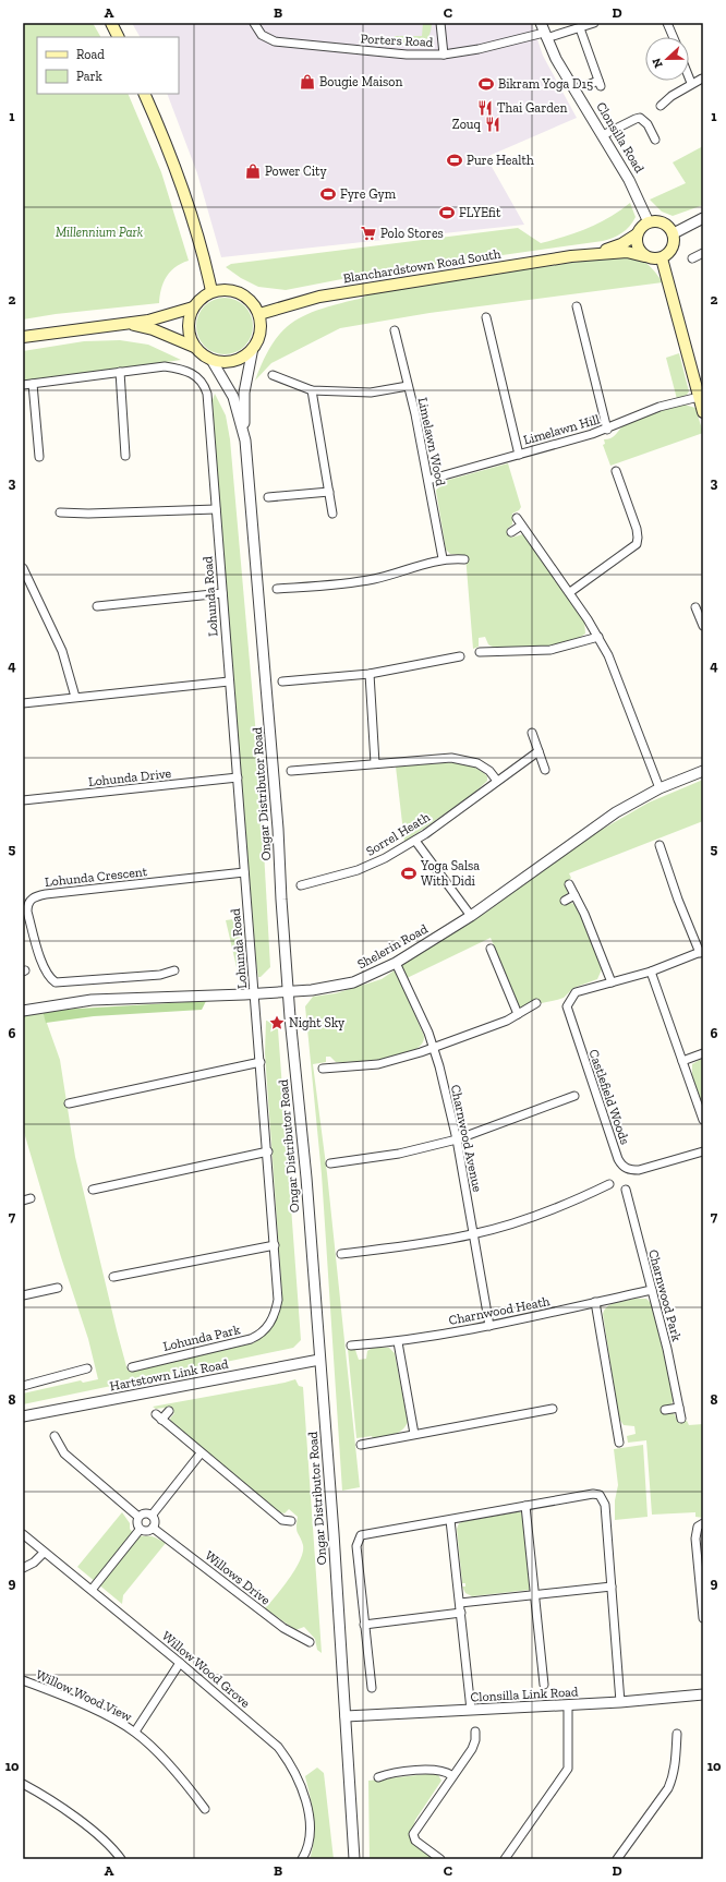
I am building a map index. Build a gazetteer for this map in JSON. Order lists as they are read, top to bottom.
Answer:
{
  "streets": {
    "main road": ["Blanchardstown Road South"],
    "street": [
      "Porters Road",
      "Clonsilla Road",
      "Limelawn Hill",
      "Limelawn Wood",
      "Lohunda Road",
      "Lohunda Drive",
      "Ongar Distributor Road",
      "Sorrel Heath",
      "Lohunda Crescent",
      "Shelerin Road",
      "Castlefield Woods",
      "Charnwood Avenue",
      "Charnwood Park",
      "Charnwood Heath",
      "Lohunda Park",
      "Hartstown Link Road",
      "Willows Drive",
      "Willow Wood Grove",
      "Clonsilla Link Road",
      "Willow Wood View"
    ]
  },
  "crossings": [
    ["Porters Road", "Clonsilla Road"],
    ["Clonsilla Road", "Blanchardstown Road South"],
    ["Blanchardstown Road South", "Ongar Distributor Road"],
    ["Limelawn Hill", "Limelawn Wood"],
    ["Lohunda Road", "Lohunda Drive"],
    ["Lohunda Road", "Lohunda Crescent"],
    ["Lohunda Road", "Shelerin Road"],
    ["Lohunda Road", "Lohunda Park"],
    ["Ongar Distributor Road", "Shelerin Road"],
    ["Ongar Distributor Road", "Hartstown Link Road"],
    ["Ongar Distributor Road", "Clonsilla Link Road"],
    ["Shelerin Road", "Charnwood Avenue"],
    ["Shelerin Road", "Lohunda Park"],
    ["Charnwood Avenue", "Charnwood Heath"],
    ["Charnwood Park", "Charnwood Heath"]
  ],
  "parks": ["Millennium Park"],
  "places": {
    "shop": ["Bougie Maison", "Power City"],
    "sports": [
      "Bikram Yoga D15",
      "Pure Health",
      "Fyre Gym",
      "FLYEfit",
      "Yoga Salsa With Didi"
    ],
    "restaurant": ["Thai Garden", "Zouq"],
    "supermarket": ["Polo Stores"],
    "place": ["Night Sky"]
  },
  "legend": ["Road", "Park"],
  "north": "left",
  "grid": {
    "columns": [
      "A",
      "B",
      "C",
      "D"
    ],
    "rows": [
      "1",
      "2",
      "3",
      "4",
      "5",
      "6",
      "7",
      "8",
      "9",
      "10"
    ]
  }
}
